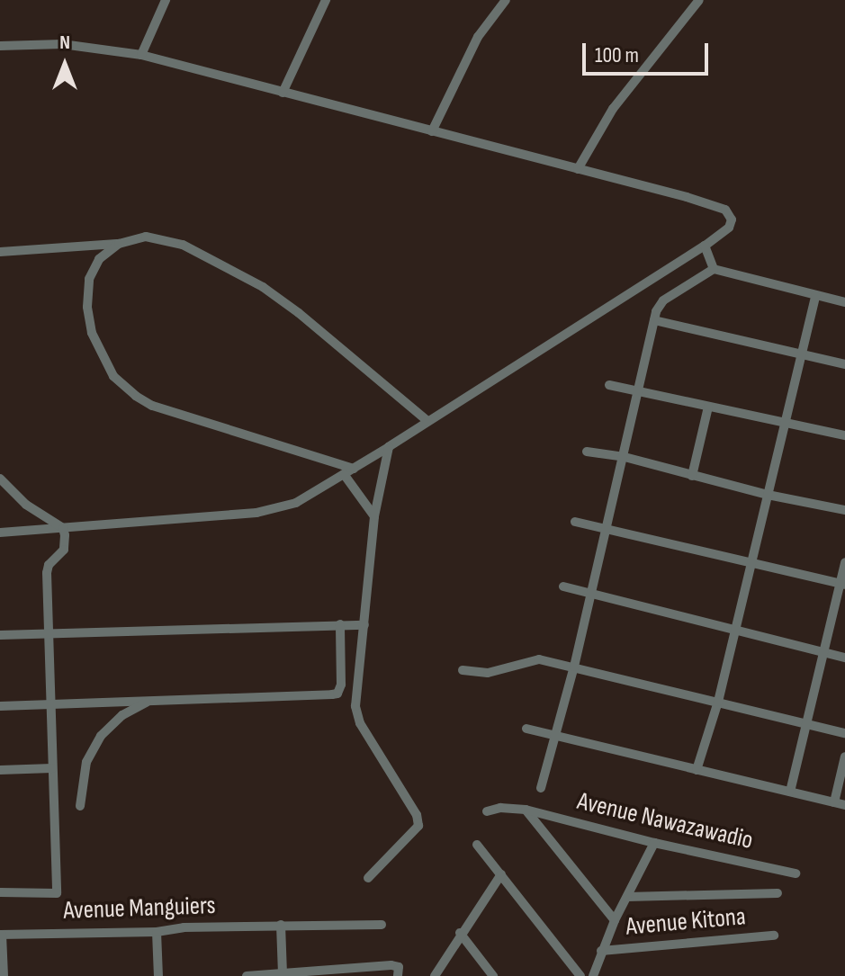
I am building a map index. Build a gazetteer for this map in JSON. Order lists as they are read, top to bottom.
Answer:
{
  "streets": {
    "street": ["Avenue Nawazawadio", "Avenue Manguiers", "Avenue Kitona"]
  },
  "scale_bar": "100 m",
  "north": "top"
}
